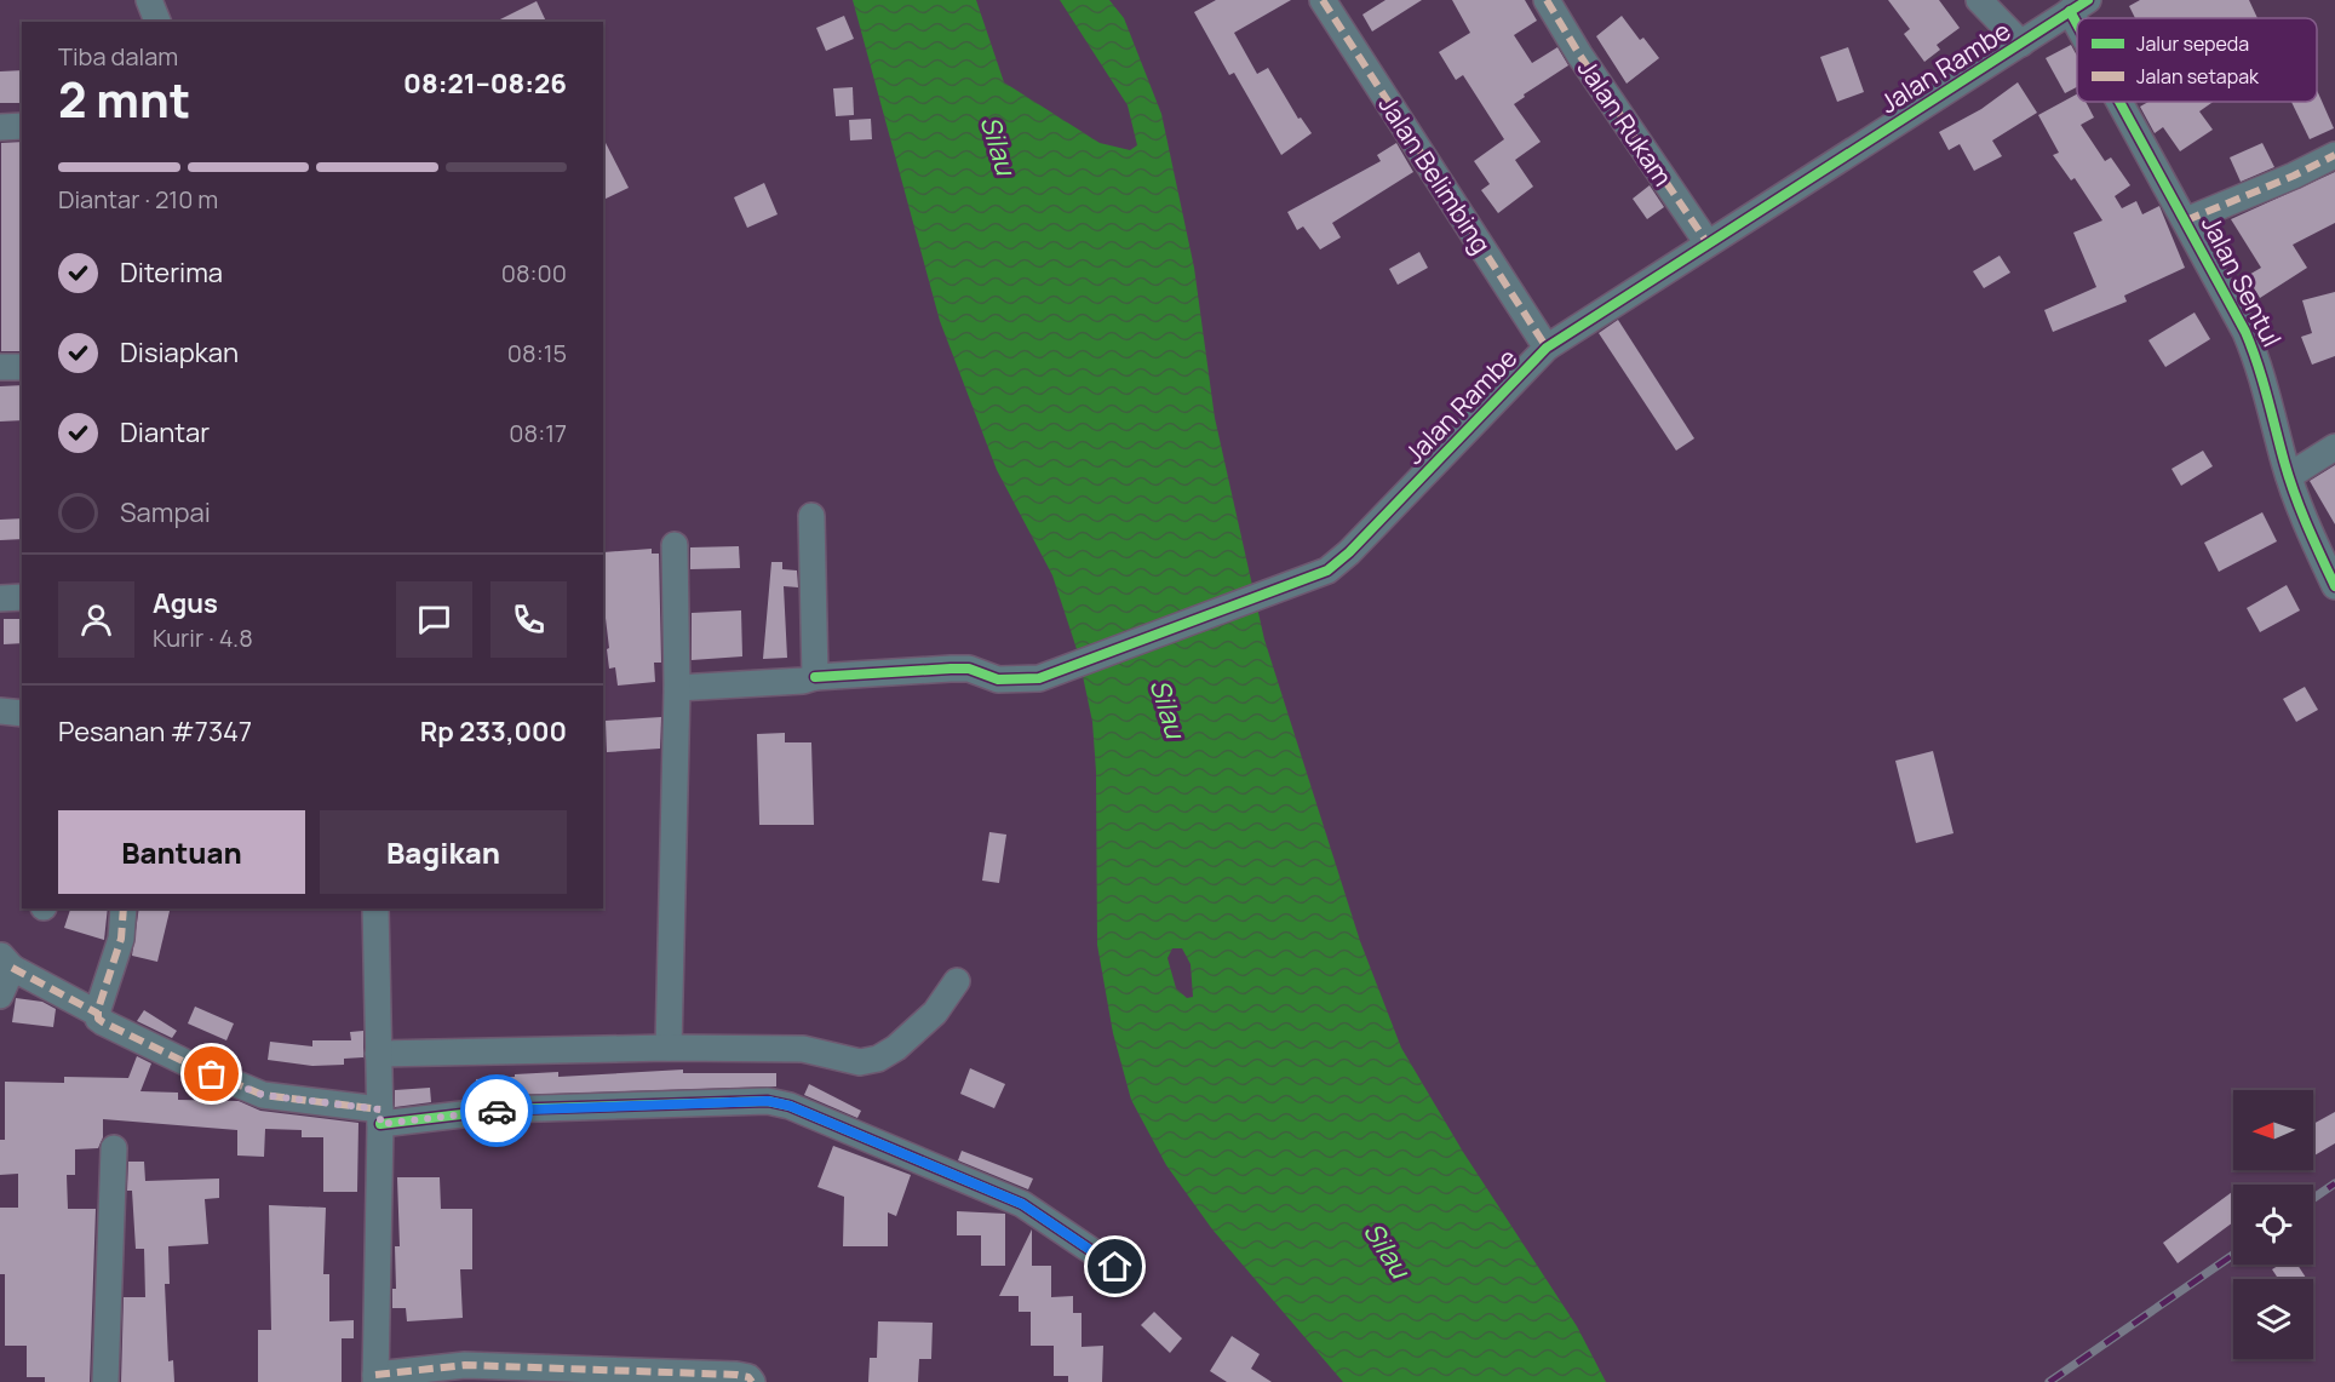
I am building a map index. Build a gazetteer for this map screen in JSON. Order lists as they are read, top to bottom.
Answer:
{
  "streets": {
    "street": [
      "Jalan Rambe",
      "Jalan Rukam",
      "Jalan Belimbing",
      "Jalan Sentul"
    ]
  },
  "crossings": [
    ["Jalan Rambe", "Jalan Rukam"],
    ["Jalan Rambe", "Jalan Belimbing"]
  ],
  "water": ["Silau"],
  "legend": ["Jalur sepeda", "Jalan setapak"],
  "north": "left",
  "page": {
    "heading": ["2 mnt", "Tiba dalam", "08:21–08:26"],
    "panel": [
      "Agus",
      "Kurir · 4.8",
      "Pesanan #7347",
      "Rp 233,000"
    ],
    "bar": "Diantar · 210 m",
    "list": [
      ["Diterima", "08:00"],
      ["Disiapkan", "08:15"],
      ["Diantar", "08:17"],
      "Sampai"
    ],
    "buttons": ["Bantuan", "Bagikan"]
  }
}
